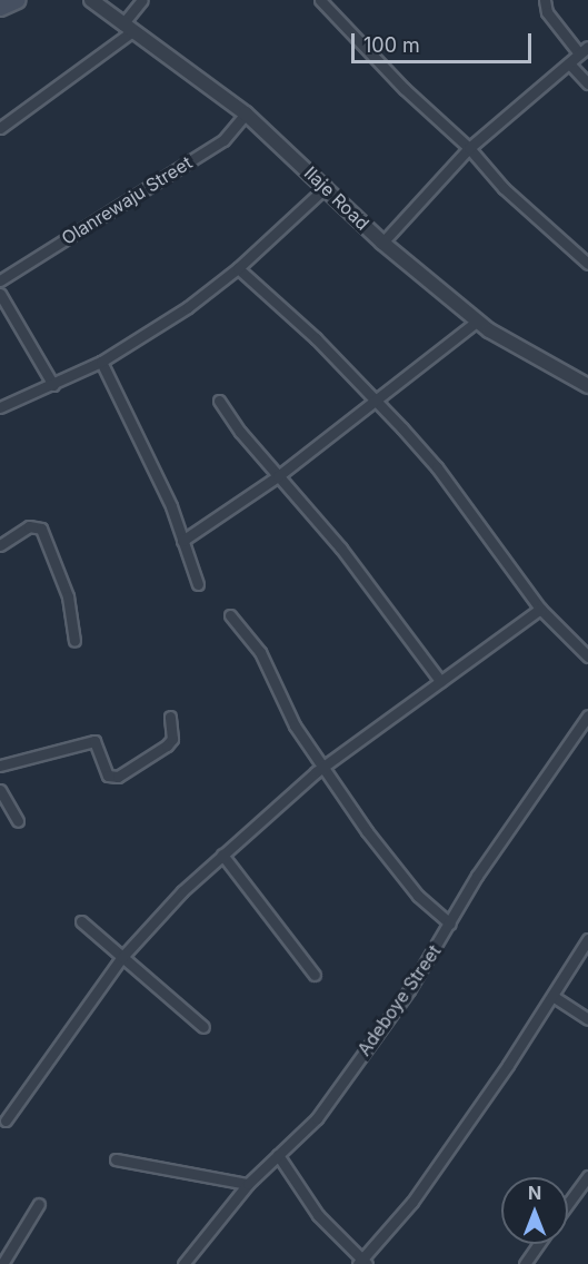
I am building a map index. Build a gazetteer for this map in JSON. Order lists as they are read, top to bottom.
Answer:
{
  "streets": {
    "street": ["Ilaje Road", "Olanrewaju Street", "Adeboye Street"]
  },
  "crossings": [
    ["Ilaje Road", "Olanrewaju Street"]
  ],
  "scale_bar": "100 m",
  "north": "top"
}
